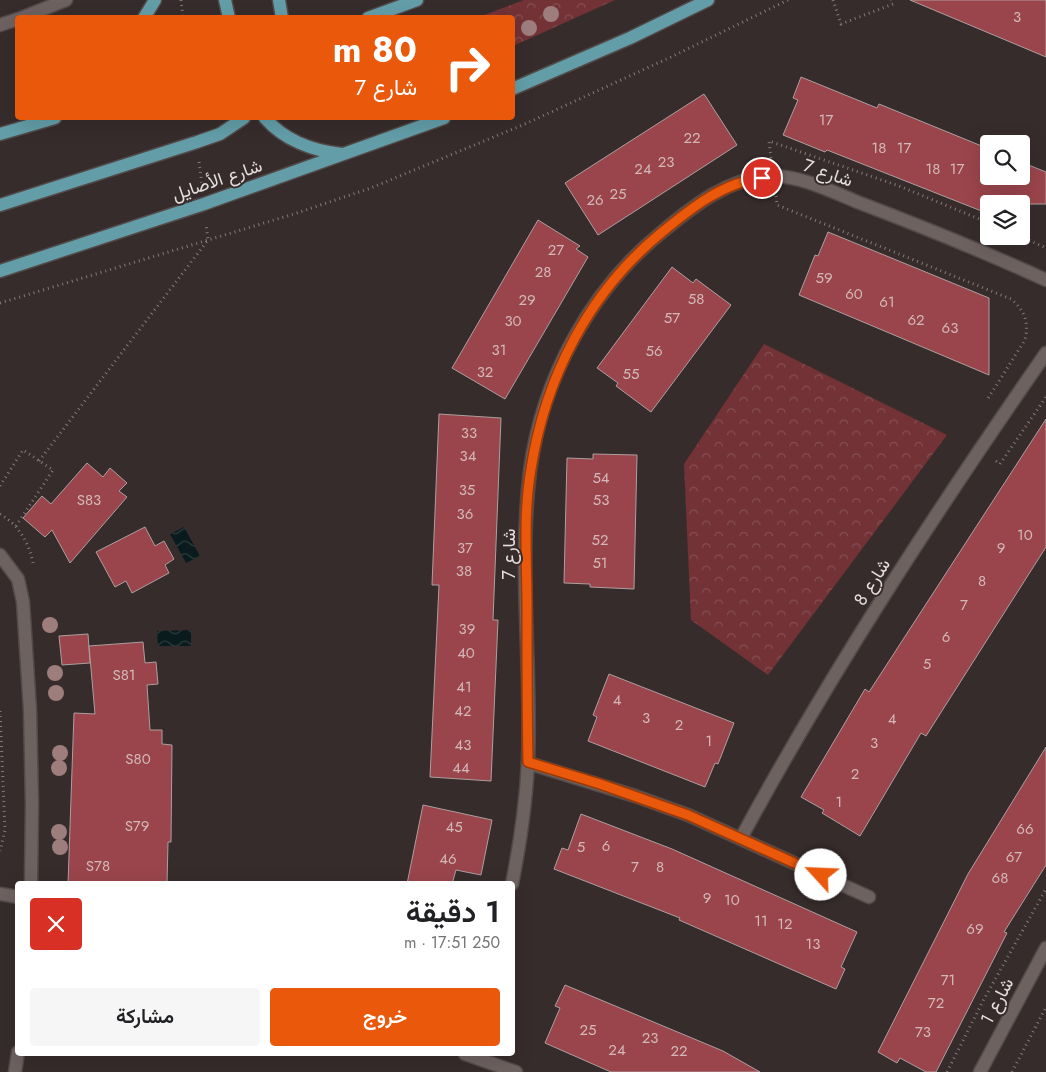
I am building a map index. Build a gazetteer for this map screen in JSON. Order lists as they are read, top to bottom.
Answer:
{
  "streets": {
    "main road": ["شارع الأصايل"],
    "street": ["شارع 7", "شارع 8", "شارع 1"]
  },
  "house_numbers": [
    "3",
    "17",
    "22",
    "18",
    "17",
    "23",
    "24",
    "18",
    "17",
    "25",
    "26",
    "27",
    "28",
    "59",
    "60",
    "58",
    "29",
    "61",
    "57",
    "62",
    "30",
    "63",
    "31",
    "56",
    "32",
    "55",
    "33",
    "34",
    "54",
    "35",
    "S83",
    "53",
    "36",
    "10",
    "52",
    "37",
    "9",
    "51",
    "38",
    "8",
    "7",
    "39",
    "6",
    "40",
    "5",
    "S81",
    "41",
    "4",
    "42",
    "3",
    "4",
    "2",
    "1",
    "3",
    "43",
    "S80",
    "44",
    "2",
    "1",
    "S79",
    "45",
    "66",
    "6",
    "5",
    "67",
    "46",
    "S78",
    "7",
    "8",
    "68",
    "9",
    "10",
    "11",
    "12",
    "69",
    "13",
    "71",
    "72",
    "25",
    "73",
    "23",
    "24",
    "22"
  ],
  "page": {
    "turn": ["80 m", "شارع 7"],
    "heading": ["1 دقيقة", "250 m · 17:51"],
    "buttons": ["خروج", "مشاركة"]
  }
}
